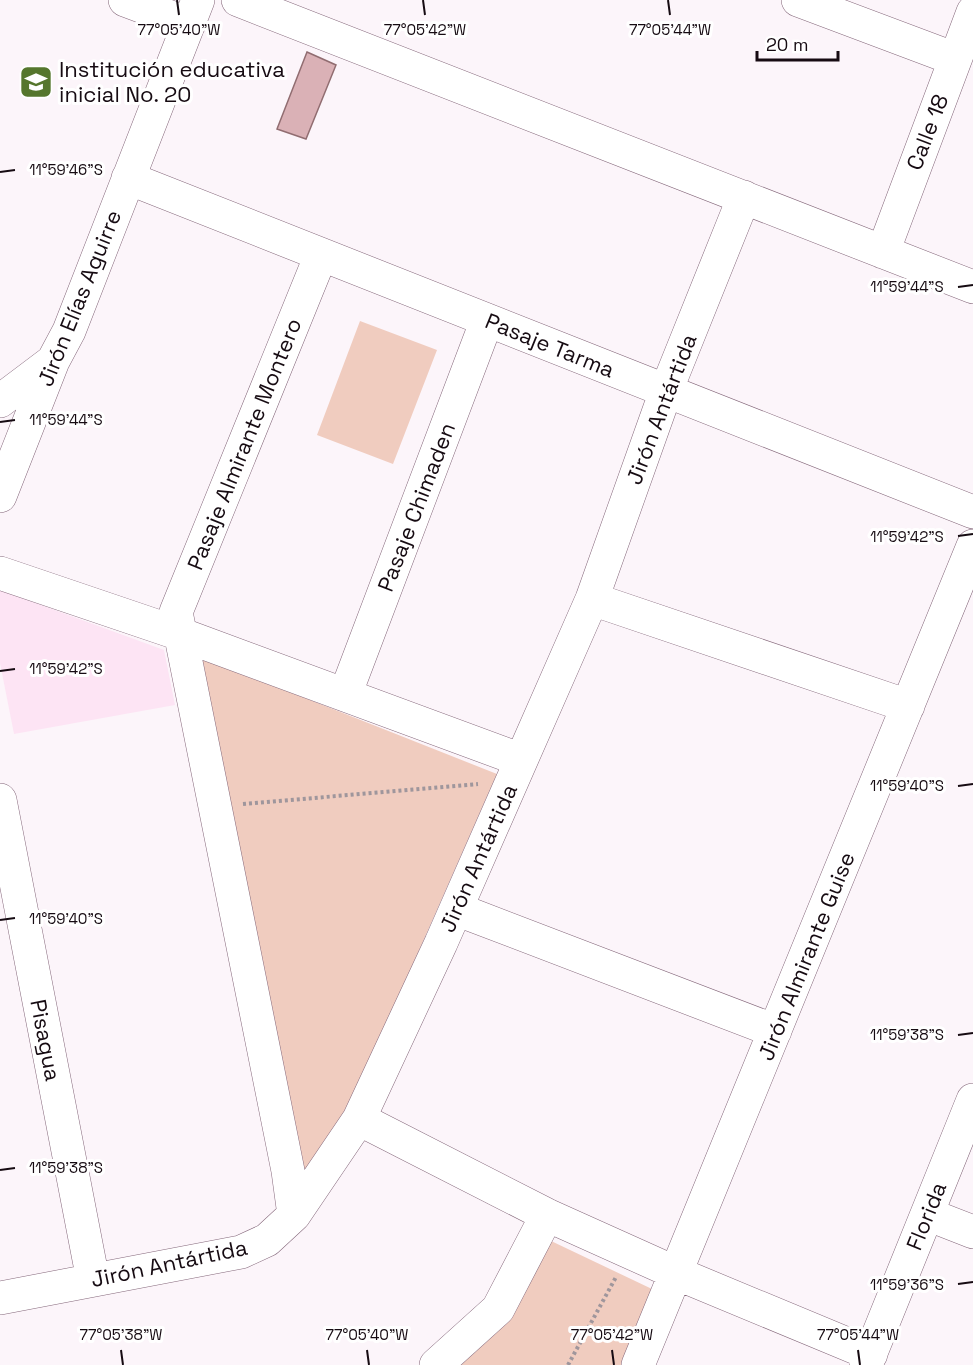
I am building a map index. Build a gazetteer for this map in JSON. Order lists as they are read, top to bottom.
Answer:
{
  "streets": {
    "street": [
      "Calle 18",
      "Jirón Elías Aguirre",
      "Pasaje Tarma",
      "Jirón Antártida",
      "Pasaje Almirante Montero",
      "Pasaje Chimaden",
      "Jirón Almirante Guise",
      "Pisagua",
      "Florida"
    ]
  },
  "crossings": [
    ["Jirón Elías Aguirre", "Pasaje Tarma"],
    ["Pasaje Tarma", "Jirón Antártida"],
    ["Pasaje Tarma", "Pasaje Almirante Montero"],
    ["Pasaje Tarma", "Pasaje Chimaden"],
    ["Jirón Antártida", "Pasaje Almirante Montero"],
    ["Jirón Antártida", "Pisagua"]
  ],
  "places": {
    "school or university": ["Institución educativa inicial No. 20"]
  },
  "scale_bar": "20 m",
  "coordinates": [
    "77°05'40\"W",
    "77°05'42\"W",
    "77°05'44\"W",
    "11°59'46\"S",
    "11°59'44\"S",
    "11°59'42\"S",
    "11°59'40\"S",
    "11°59'38\"S",
    "11°59'36\"S",
    "77°05'38\"W"
  ]
}
